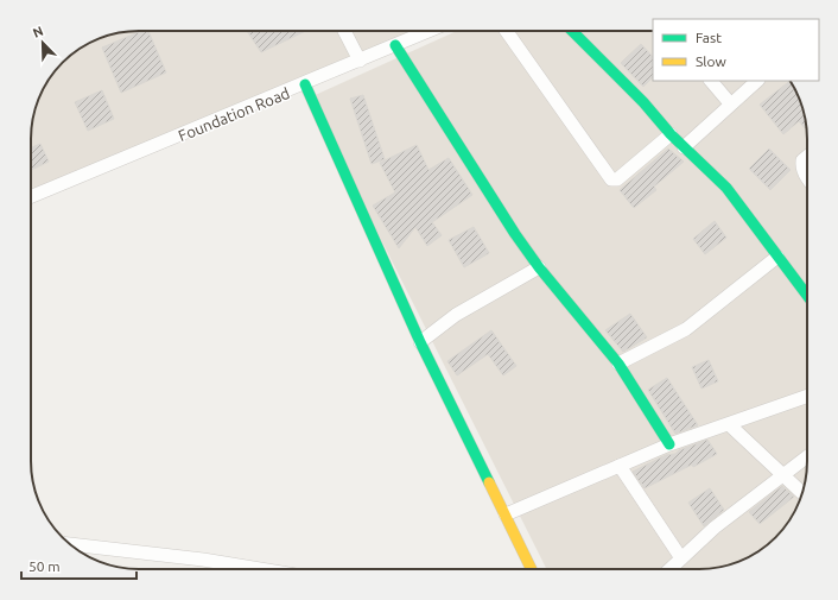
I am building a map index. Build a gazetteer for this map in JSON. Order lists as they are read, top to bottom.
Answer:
{
  "streets": {
    "street": ["Foundation Road"]
  },
  "legend": ["Fast", "Slow"],
  "scale_bar": "50 m",
  "north": "top left"
}
